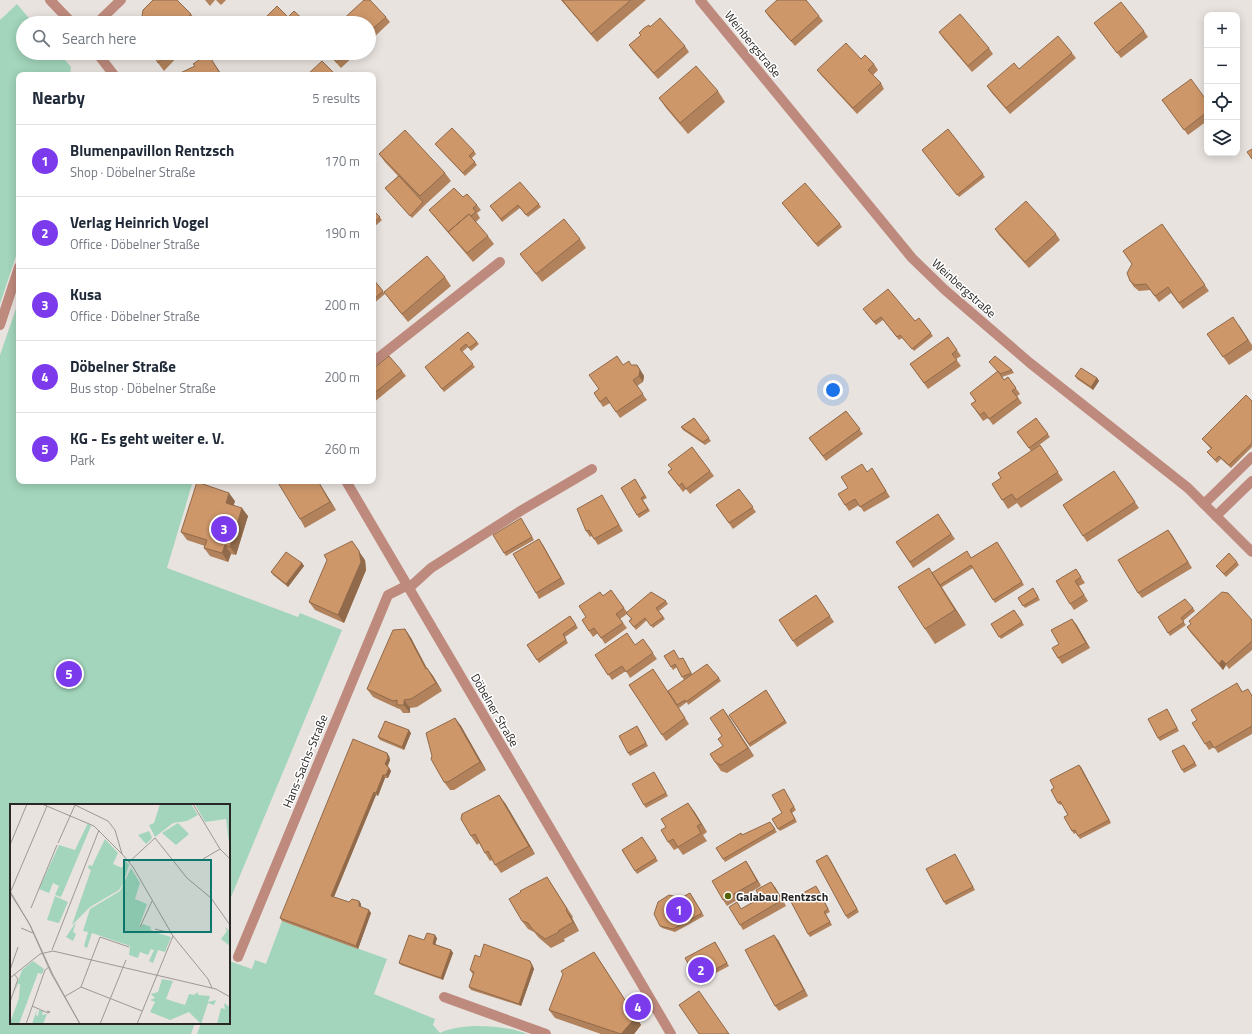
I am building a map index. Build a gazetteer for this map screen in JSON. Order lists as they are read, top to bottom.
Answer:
{
  "streets": {
    "street": ["Weinbergstraße", "Döbelner Straße", "Hans-Sachs-Straße"]
  },
  "crossings": [
    ["Döbelner Straße", "Hans-Sachs-Straße"]
  ],
  "places": ["Galabau Rentzsch"],
  "page": {
    "map_buttons": ["+", "−"],
    "search": "Search here",
    "heading": ["Nearby", "5 results"],
    "list": [
      {
        "mark": "1",
        "name": "Blumenpavillon Rentzsch",
        "note": "Shop · Döbelner Straße",
        "value": "170 m"
      },
      {
        "mark": "2",
        "name": "Verlag Heinrich Vogel",
        "note": "Office · Döbelner Straße",
        "value": "190 m"
      },
      {
        "mark": "3",
        "name": "Kusa",
        "note": "Office · Döbelner Straße",
        "value": "200 m"
      },
      {
        "mark": "4",
        "name": "Döbelner Straße",
        "note": "Bus stop · Döbelner Straße",
        "value": "200 m"
      },
      {
        "mark": "5",
        "name": "KG - Es geht weiter e. V.",
        "note": "Park",
        "value": "260 m"
      }
    ],
    "pins": [
      "3",
      "5",
      "1",
      "2",
      "4"
    ]
  }
}
